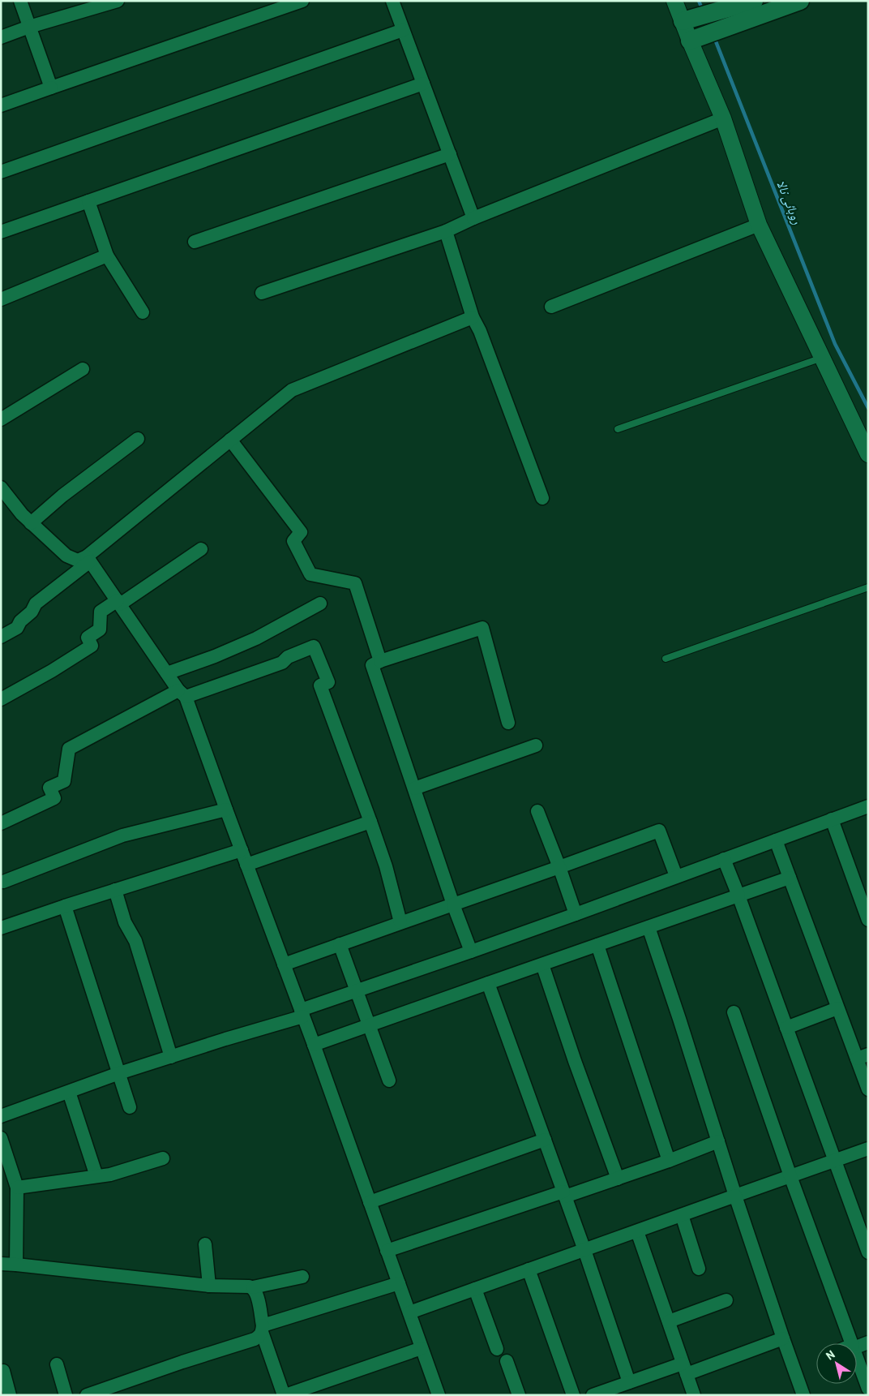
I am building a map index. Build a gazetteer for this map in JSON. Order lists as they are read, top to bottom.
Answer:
{
  "water": ["روہائی نالا"],
  "north": "top left"
}
